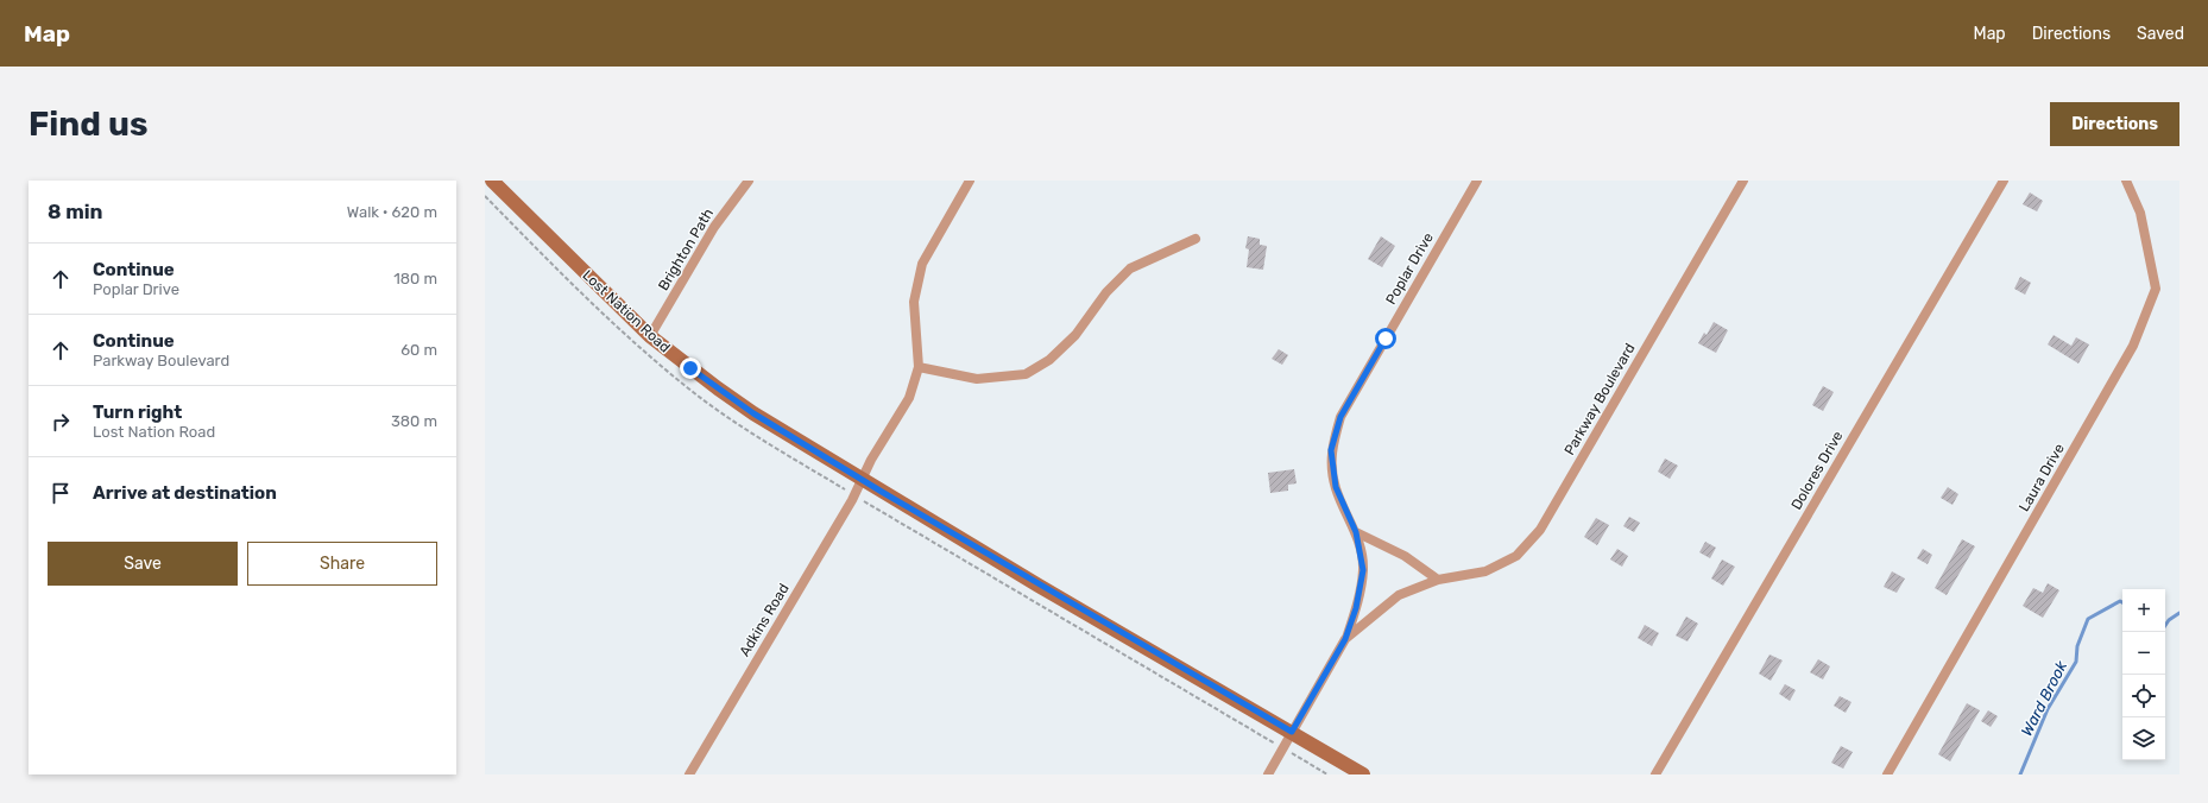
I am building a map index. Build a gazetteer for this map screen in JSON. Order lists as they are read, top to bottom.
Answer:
{
  "streets": {
    "street": [
      "Brighton Path",
      "Poplar Drive",
      "Lost Nation Road",
      "Parkway Boulevard",
      "Dolores Drive",
      "Laura Drive",
      "Adkins Road"
    ]
  },
  "crossings": [
    ["Brighton Path", "Lost Nation Road"],
    ["Poplar Drive", "Parkway Boulevard"],
    ["Lost Nation Road", "Parkway Boulevard"],
    ["Lost Nation Road", "Adkins Road"]
  ],
  "water": ["Ward Brook"],
  "page": {
    "header": "Map",
    "nav": ["Map", "Directions", "Saved"],
    "buttons": [
      "Directions",
      ["Save", "Share"]
    ],
    "title": "Find us",
    "heading": ["8 min", "Walk · 620 m"],
    "list": [
      ["Continue", "Poplar Drive", "180 m"],
      ["Continue", "Parkway Boulevard", "60 m"],
      ["Turn right", "Lost Nation Road", "380 m"],
      "Arrive at destination"
    ],
    "map_buttons": ["+", "−"]
  }
}
